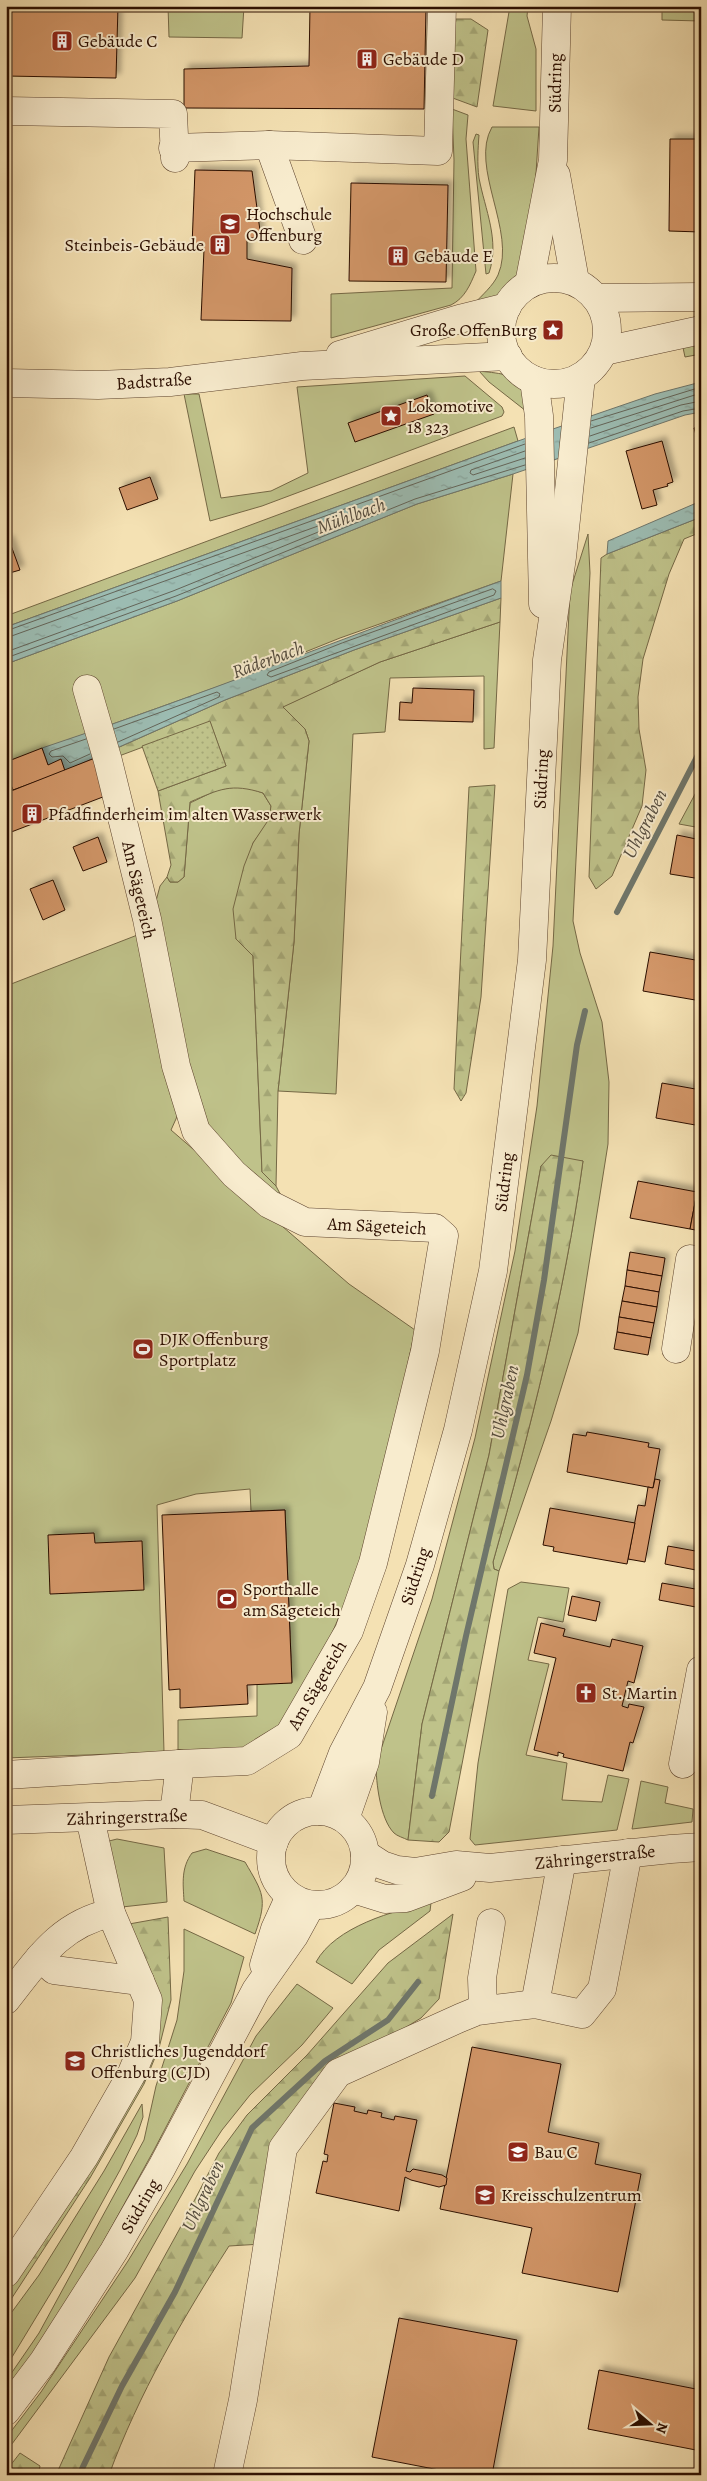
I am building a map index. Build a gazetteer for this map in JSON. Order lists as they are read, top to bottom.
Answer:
{
  "streets": {
    "street": [
      "Südring",
      "Badstraße",
      "Am Sägeteich",
      "Zähringerstraße"
    ]
  },
  "crossings": [
    ["Südring", "Badstraße"],
    ["Südring", "Zähringerstraße"]
  ],
  "water": ["Mühlbach", "Räderbach", "Uhlgraben"],
  "places": {
    "building": [
      "Gebäude C",
      "Gebäude D",
      "Steinbeis-Gebäude",
      "Gebäude E",
      "Pfadfinderheim im alten Wasserwerk"
    ],
    "school or university": [
      "Hochschule Offenburg",
      "Christliches Jugenddorf Offenburg (CJD)",
      "Bau C",
      "Kreisschulzentrum"
    ],
    "place": ["Große OffenBurg", "Lokomotive 18 323"],
    "sports": ["DJK Offenburg Sportplatz", "Sporthalle am Sägeteich"],
    "church": ["St. Martin"]
  },
  "north": "right"
}
